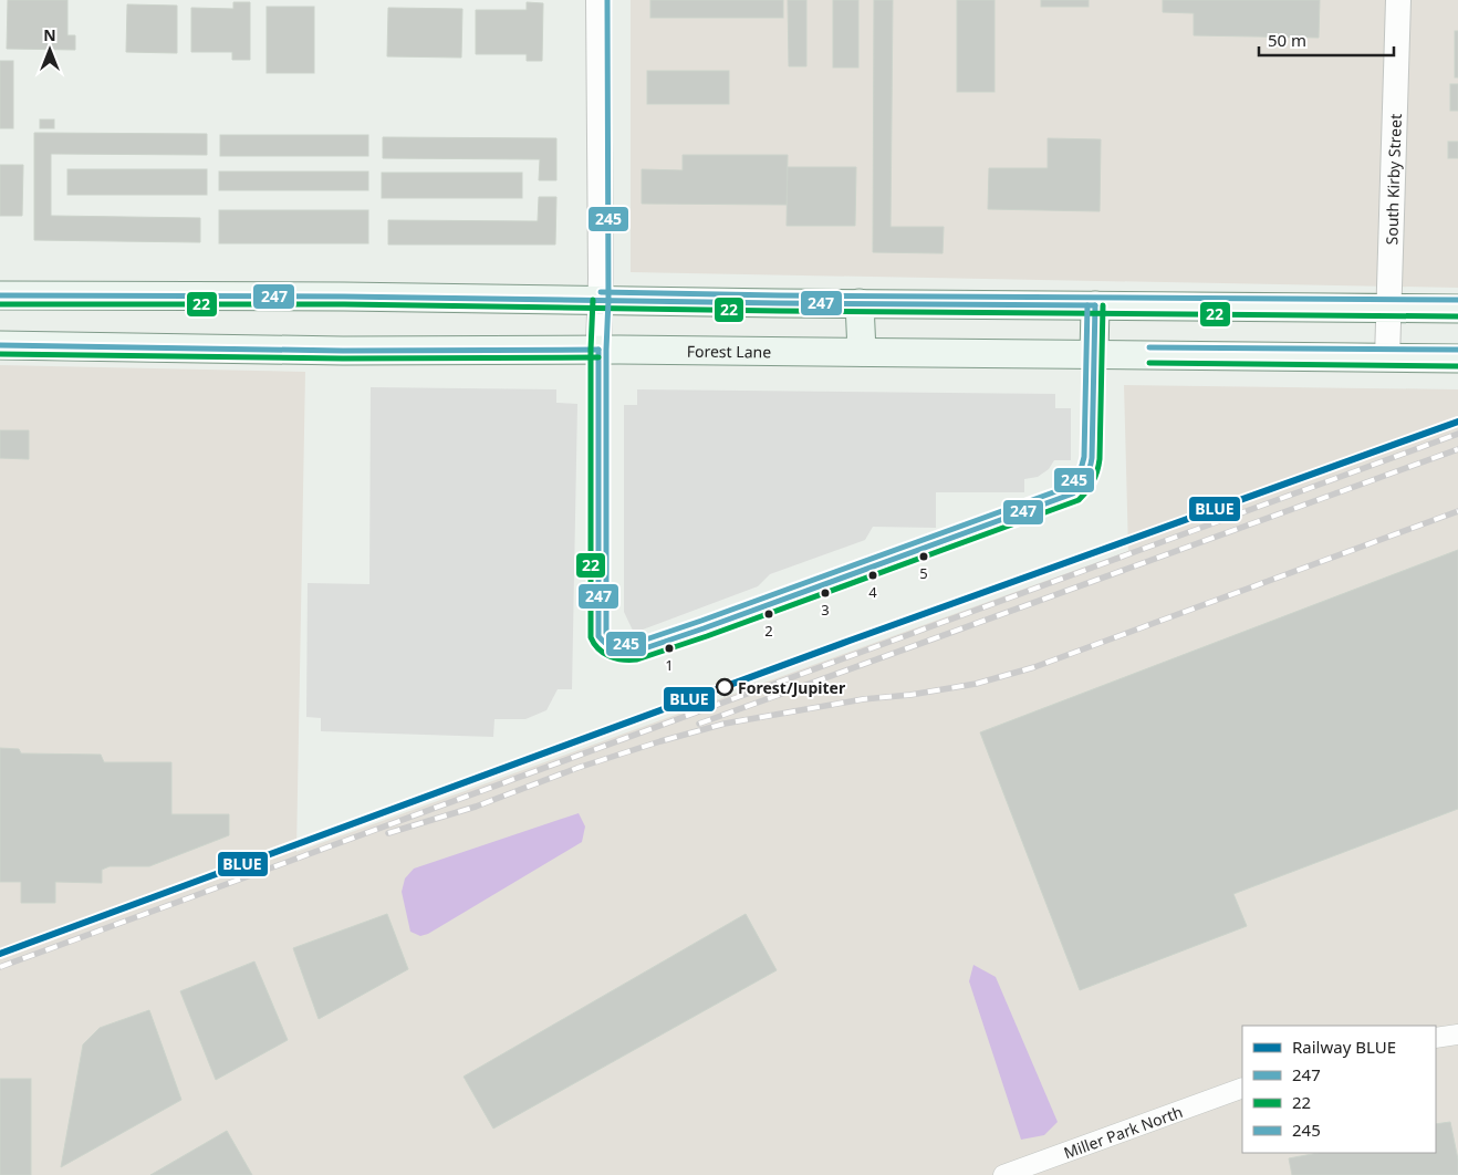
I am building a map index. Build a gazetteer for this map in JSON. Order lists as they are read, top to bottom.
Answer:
{
  "streets": {
    "main road": ["Forest Lane"],
    "street": ["South Kirby Street", "Miller Park North"]
  },
  "crossings": [
    ["South Kirby Street", "Forest Lane"]
  ],
  "places": [
    "5",
    "4",
    "3",
    "2",
    "1",
    "Forest/Jupiter"
  ],
  "lines": [
    "transit line 245",
    "transit line 247",
    "transit line 22",
    "rail line BLUE"
  ],
  "legend": [
    "Railway BLUE",
    "247",
    "22",
    "245"
  ],
  "scale_bar": "50 m",
  "north": "top"
}
